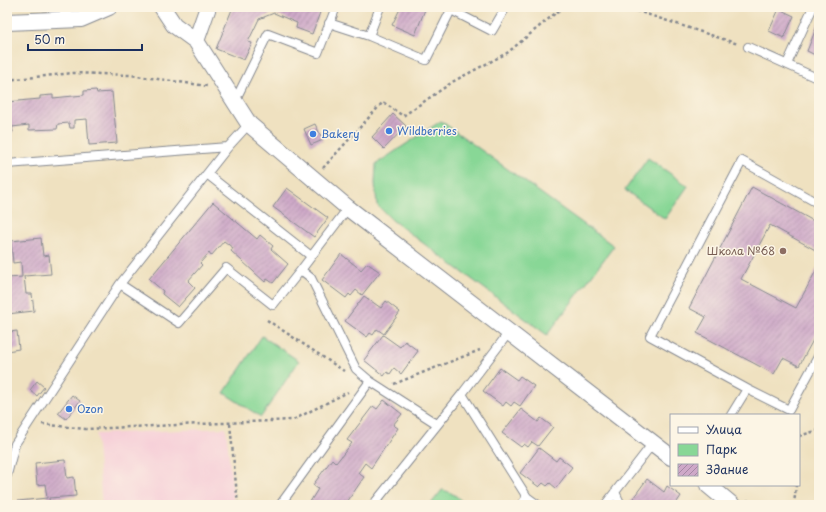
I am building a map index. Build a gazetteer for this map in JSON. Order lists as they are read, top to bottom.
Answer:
{
  "places": [
    "Wildberries",
    "Bakery",
    "Школа №68",
    "Ozon"
  ],
  "legend": ["Улица", "Парк", "Здание"],
  "scale_bar": "50 m"
}
